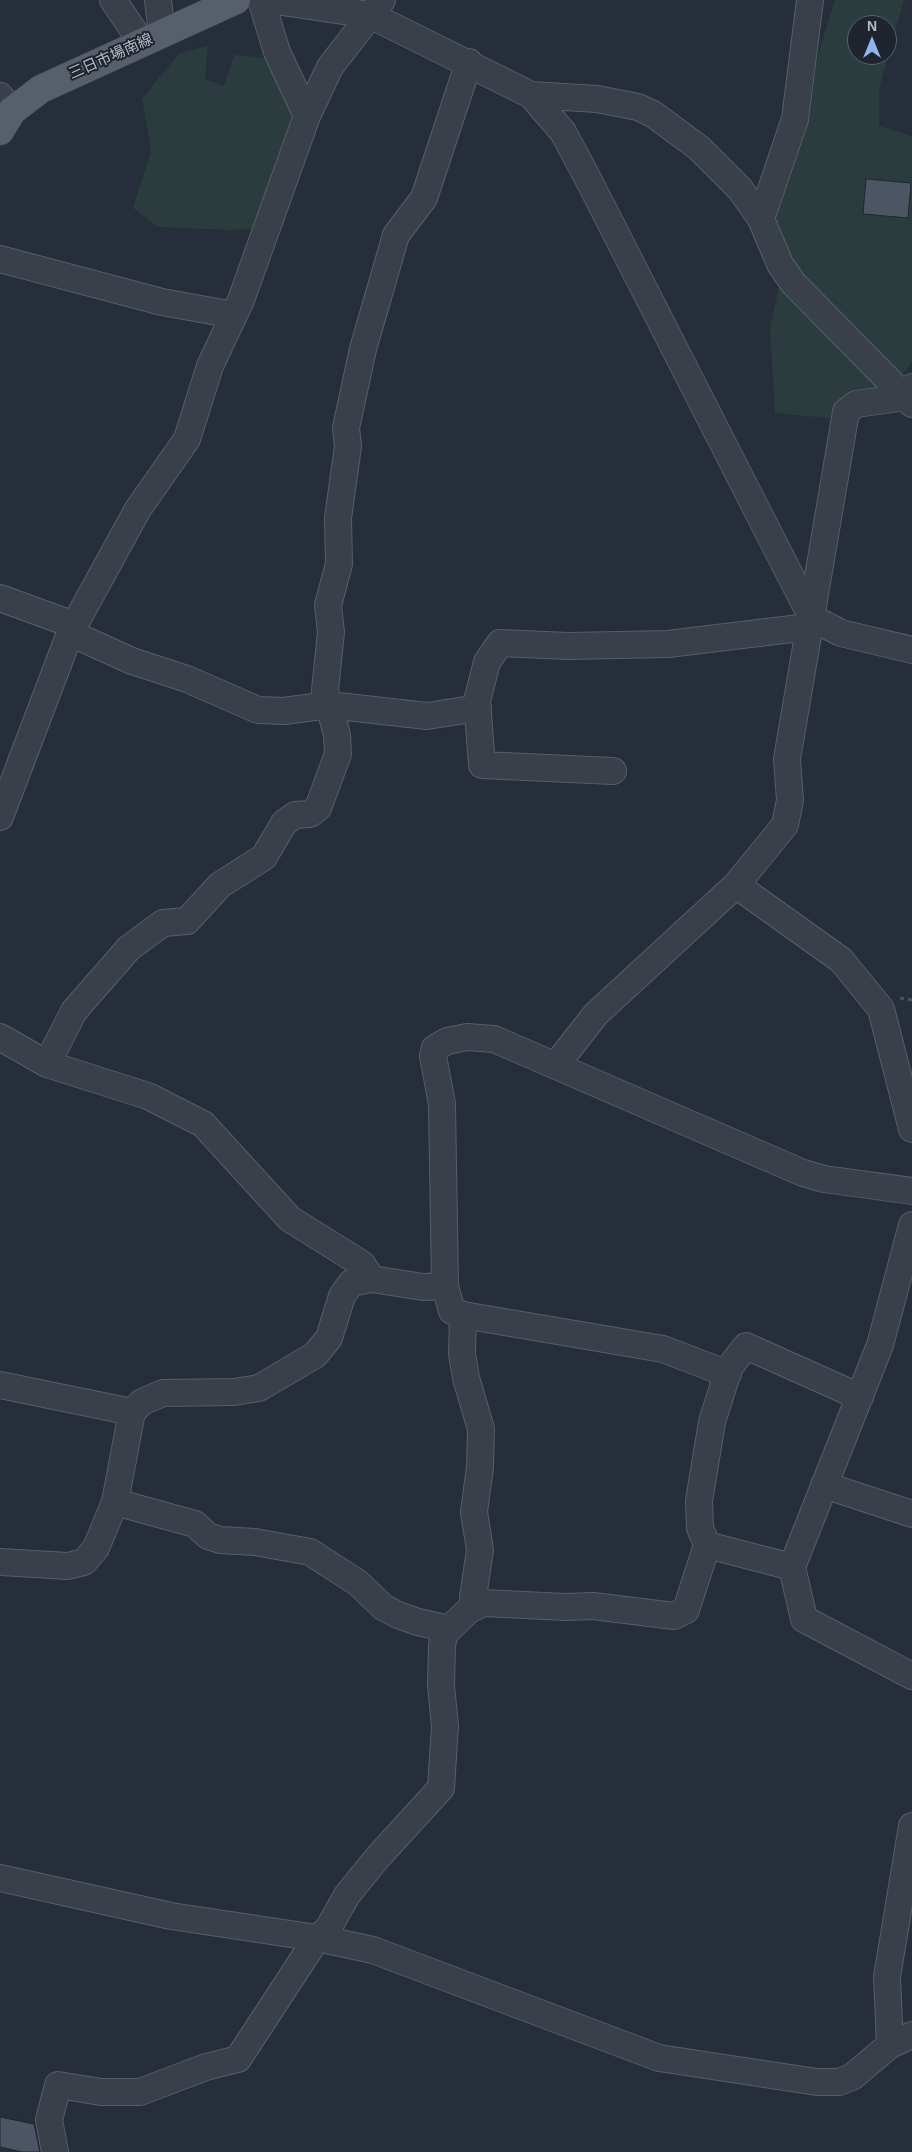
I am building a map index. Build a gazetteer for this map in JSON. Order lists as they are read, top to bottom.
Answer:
{
  "streets": {
    "main road": ["三日市場南線"]
  },
  "north": "top"
}
